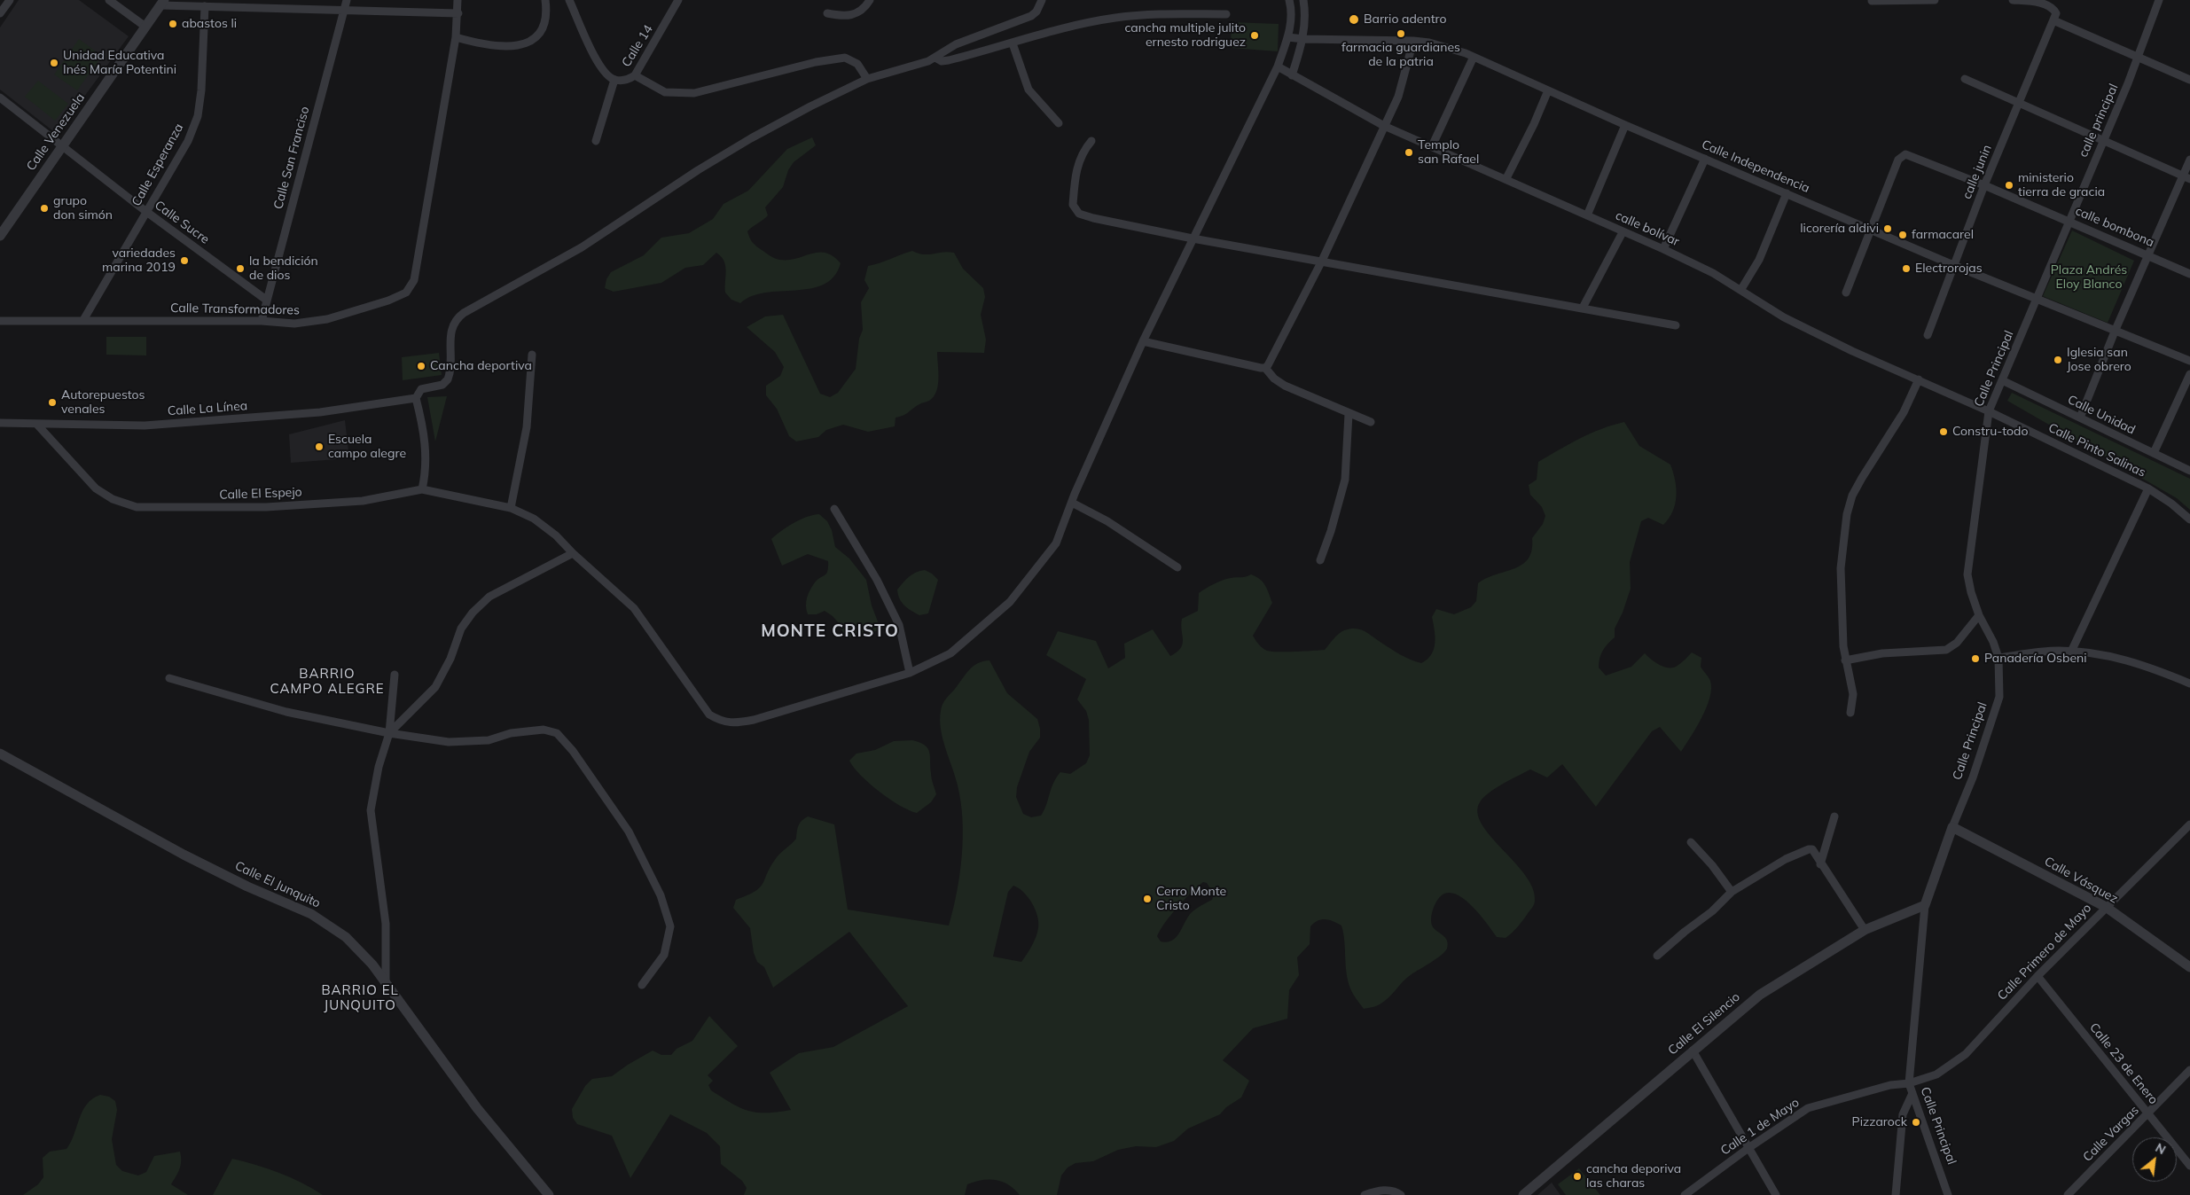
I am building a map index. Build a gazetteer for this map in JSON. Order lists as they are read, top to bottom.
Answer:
{
  "streets": {
    "street": [
      "Calle 14",
      "calle principal",
      "Calle Venezuela",
      "Calle San Franciso",
      "Calle Esperanza",
      "Calle Independencia",
      "calle junin",
      "Calle Sucre",
      "calle bombona",
      "calle bolívar",
      "Calle Transformadores",
      "Calle Principal",
      "Calle La Línea",
      "Calle Unidad",
      "Calle Pinto Salinas",
      "Calle El Espejo",
      "Calle Vásquez",
      "Calle El Junquito",
      "Calle Primero de Mayo",
      "Calle El Silencio",
      "Calle 23 de Enero",
      "Calle 1 de Mayo",
      "Calle Vargas"
    ]
  },
  "crossings": [
    ["calle principal", "Calle Independencia"],
    ["calle principal", "calle bombona"],
    ["calle principal", "Calle Principal"],
    ["Calle Venezuela", "Calle Sucre"],
    ["Calle San Franciso", "Calle Sucre"],
    ["Calle San Franciso", "Calle Transformadores"],
    ["Calle Esperanza", "Calle Sucre"],
    ["Calle Esperanza", "Calle Transformadores"],
    ["Calle Independencia", "calle junin"],
    ["Calle Independencia", "calle bombona"],
    ["Calle Independencia", "Calle Principal"],
    ["calle junin", "calle bombona"],
    ["calle bolívar", "Calle Principal"],
    ["calle bolívar", "Calle Pinto Salinas"],
    ["Calle Principal", "Calle Unidad"],
    ["Calle Principal", "Calle Pinto Salinas"],
    ["Calle Principal", "Calle Vásquez"],
    ["Calle Principal", "Calle Primero de Mayo"],
    ["Calle Principal", "Calle El Silencio"],
    ["Calle Principal", "Calle 1 de Mayo"],
    ["Calle La Línea", "Calle El Espejo"],
    ["Calle Vásquez", "Calle Primero de Mayo"],
    ["Calle Primero de Mayo", "Calle 23 de Enero"],
    ["Calle Primero de Mayo", "Calle 1 de Mayo"],
    ["Calle 23 de Enero", "Calle Vargas"]
  ],
  "districts": ["MONTE CRISTO", "BARRIO CAMPO ALEGRE", "BARRIO EL JUNQUITO"],
  "parks": ["Plaza Andrés Eloy Blanco"],
  "places": [
    "Barrio adentro",
    "abastos li",
    "farmacia guardianes de la patria",
    "cancha multiple julito ernesto rodriguez",
    "Unidad Educativa Inés María Potentini",
    "Templo san Rafael",
    "ministerio tierra de gracia",
    "grupo don simón",
    "licorería aldivi",
    "farmacarel",
    "variedades marina 2019",
    "la bendición de dios",
    "Electrorojas",
    "Iglesia san Jose obrero",
    "Cancha deportiva",
    "Autorepuestos venales",
    "Constru-todo",
    "Escuela campo alegre",
    "Panadería Osbeni",
    "Cerro Monte Cristo",
    "Pizzarock",
    "cancha deporiva las charas"
  ],
  "north": "top right"
}
